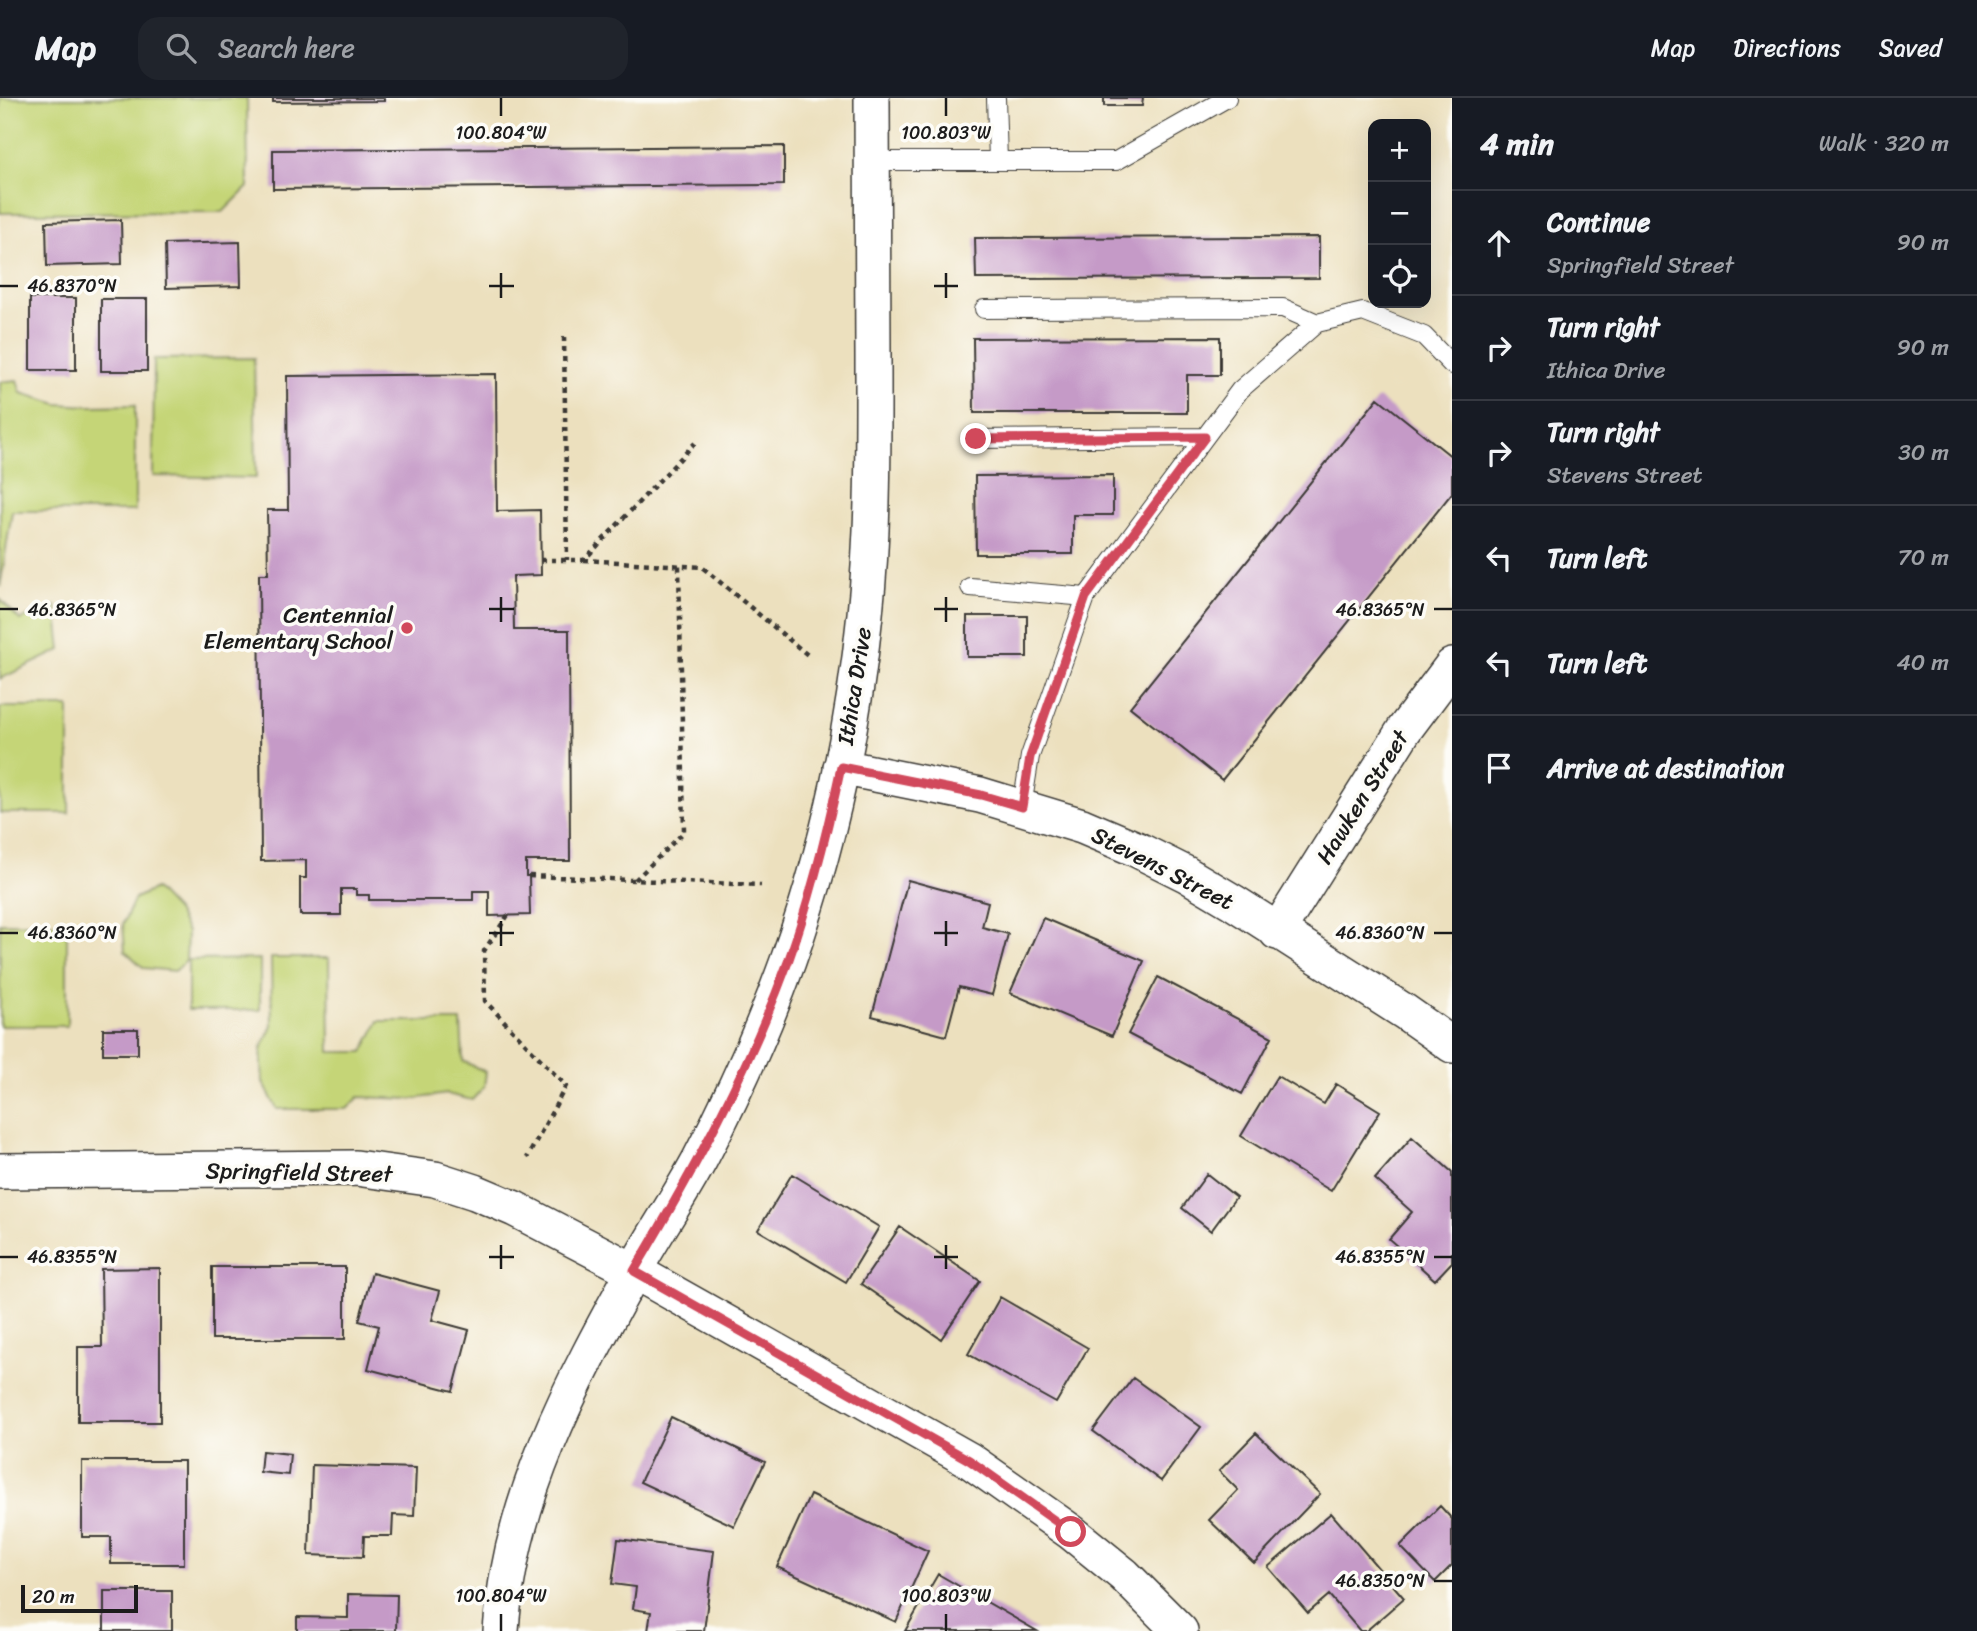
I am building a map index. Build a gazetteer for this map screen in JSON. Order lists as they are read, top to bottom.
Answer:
{
  "streets": {
    "street": [
      "Ithica Drive",
      "Hawken Street",
      "Stevens Street",
      "Springfield Street"
    ]
  },
  "crossings": [
    ["Ithica Drive", "Stevens Street"],
    ["Ithica Drive", "Springfield Street"],
    ["Hawken Street", "Stevens Street"]
  ],
  "places": ["Centennial Elementary School"],
  "scale_bar": "20 m",
  "page": {
    "header": "Map",
    "search": "Search here",
    "nav": ["Map", "Directions", "Saved"],
    "heading": ["4 min", "Walk · 320 m"],
    "map_buttons": ["+", "−"],
    "list": [
      ["Continue", "Springfield Street", "90 m"],
      ["Turn right", "Ithica Drive", "90 m"],
      ["Turn right", "Stevens Street", "30 m"],
      ["Turn left", "70 m"],
      ["Turn left", "40 m"],
      "Arrive at destination"
    ],
    "scale": "20 m"
  },
  "coordinates": [
    "100.804°W",
    "100.803°W",
    "46.8370°N",
    "46.8365°N",
    "46.8360°N",
    "46.8355°N",
    "46.8350°N"
  ]
}
